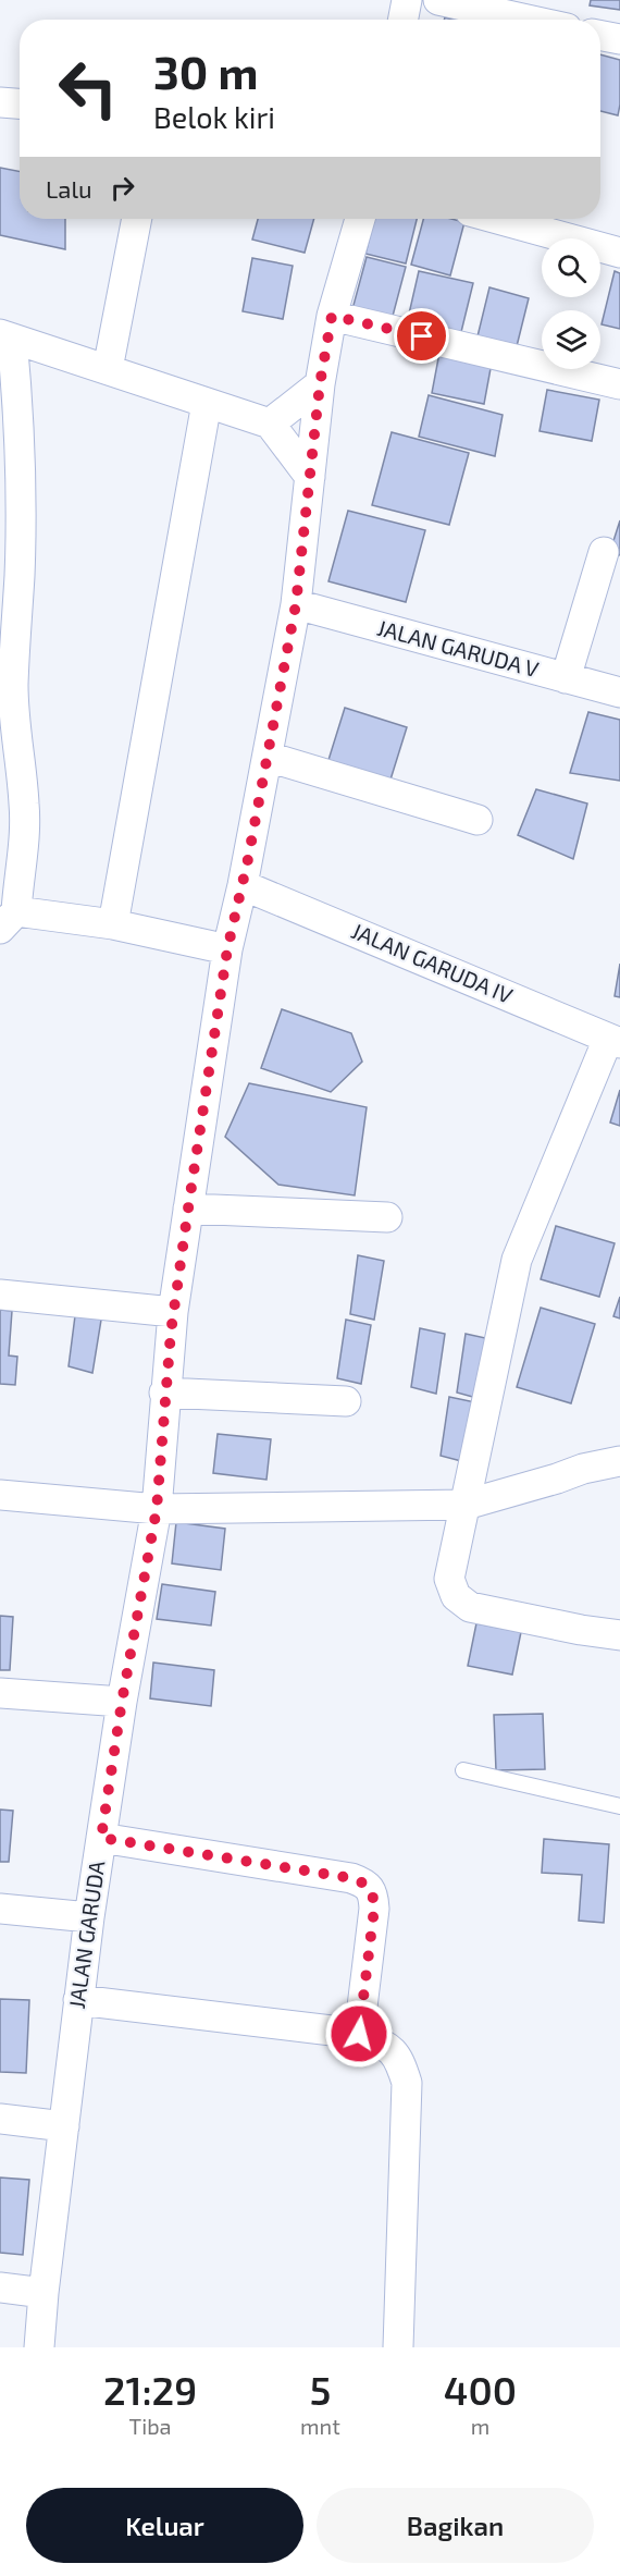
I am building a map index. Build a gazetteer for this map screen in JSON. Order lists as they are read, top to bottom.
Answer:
{
  "streets": {
    "street": ["JALAN GARUDA V", "JALAN GARUDA IV", "JALAN GARUDA"]
  },
  "crossings": [
    ["JALAN GARUDA V", "JALAN GARUDA"],
    ["JALAN GARUDA IV", "JALAN GARUDA"]
  ],
  "page": {
    "turn": ["30 m", "Belok kiri"],
    "then": "Lalu",
    "eta": [
      "21:29",
      "Tiba",
      "5",
      "mnt",
      "400",
      "m"
    ],
    "buttons": ["Keluar", "Bagikan"]
  }
}
